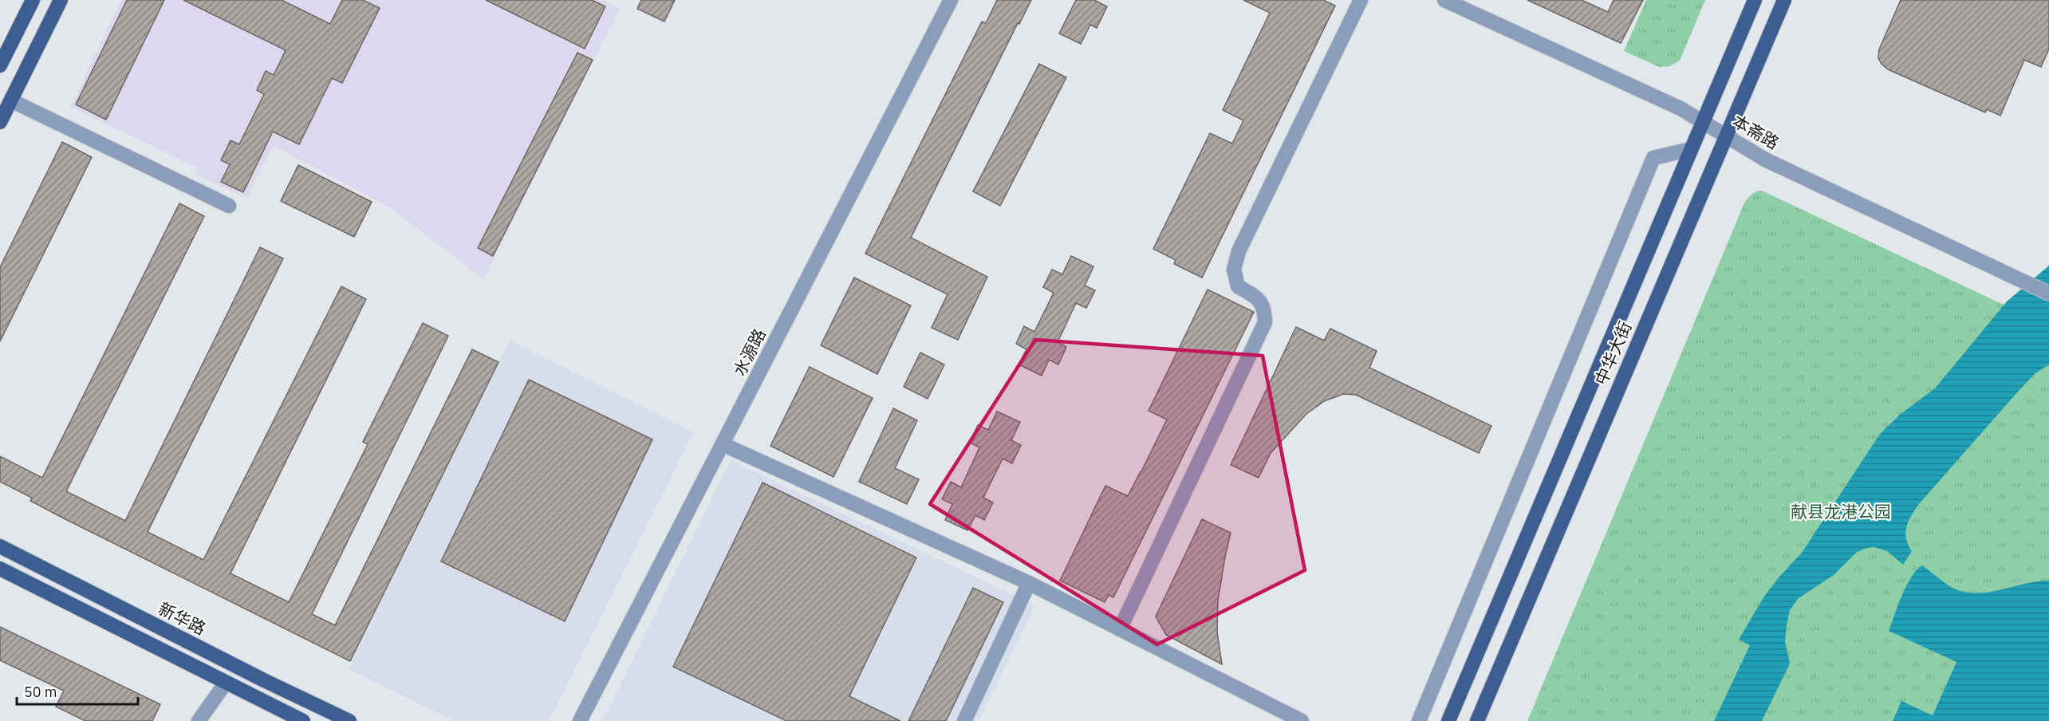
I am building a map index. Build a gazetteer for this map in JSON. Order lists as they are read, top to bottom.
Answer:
{
  "streets": {
    "main road": ["中华大街", "新华路"],
    "street": ["本斋路", "水源路"]
  },
  "crossings": [
    ["本斋路", "中华大街"]
  ],
  "parks": ["献县龙港公园"],
  "scale_bar": "50 m"
}
